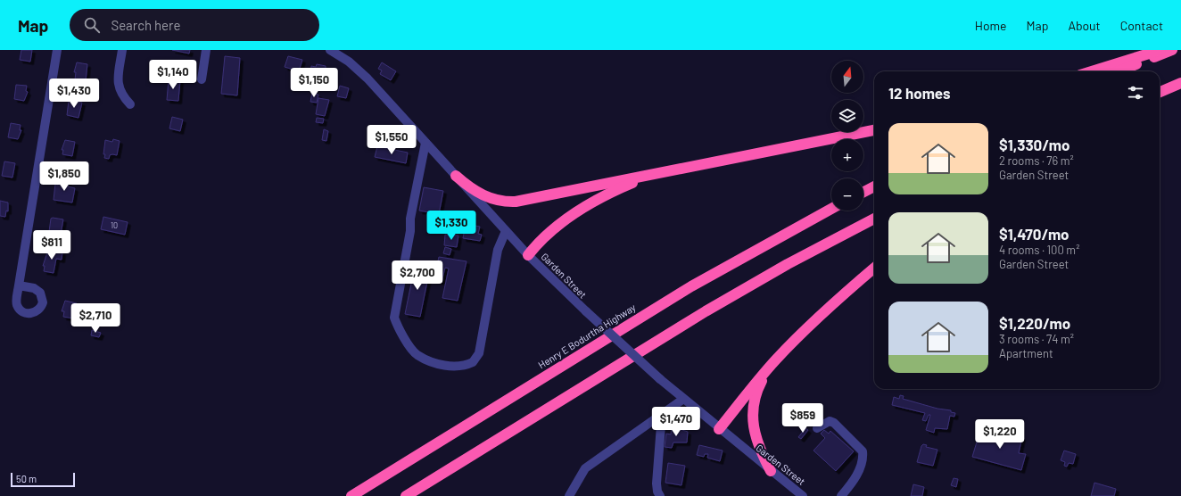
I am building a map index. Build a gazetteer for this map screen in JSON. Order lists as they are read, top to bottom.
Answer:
{
  "streets": {
    "highway": ["Henry E Bodurtha Highway"],
    "street": ["Garden Street"]
  },
  "house_numbers": ["10"],
  "scale_bar": "50 m",
  "north": "top",
  "page": {
    "header": "Map",
    "search": "Search here",
    "nav": [
      "Home",
      "Map",
      "About",
      "Contact"
    ],
    "price": [
      "$1,140",
      "$1,150",
      "$1,430",
      "$1,550",
      "$1,850",
      "$1,330",
      "$811",
      "$2,700",
      "$2,710",
      "$859",
      "$1,470",
      "$1,220"
    ],
    "map_buttons": ["+", "−"],
    "heading": "12 homes",
    "list": [
      {
        "name": "$1,330/mo",
        "note": "2 rooms · 76 m² · Garden Street"
      },
      {
        "name": "$1,470/mo",
        "note": "4 rooms · 100 m² · Garden Street"
      },
      {
        "name": "$1,220/mo",
        "note": "3 rooms · 74 m² · Apartment"
      }
    ],
    "scale": "50 m"
  }
}
